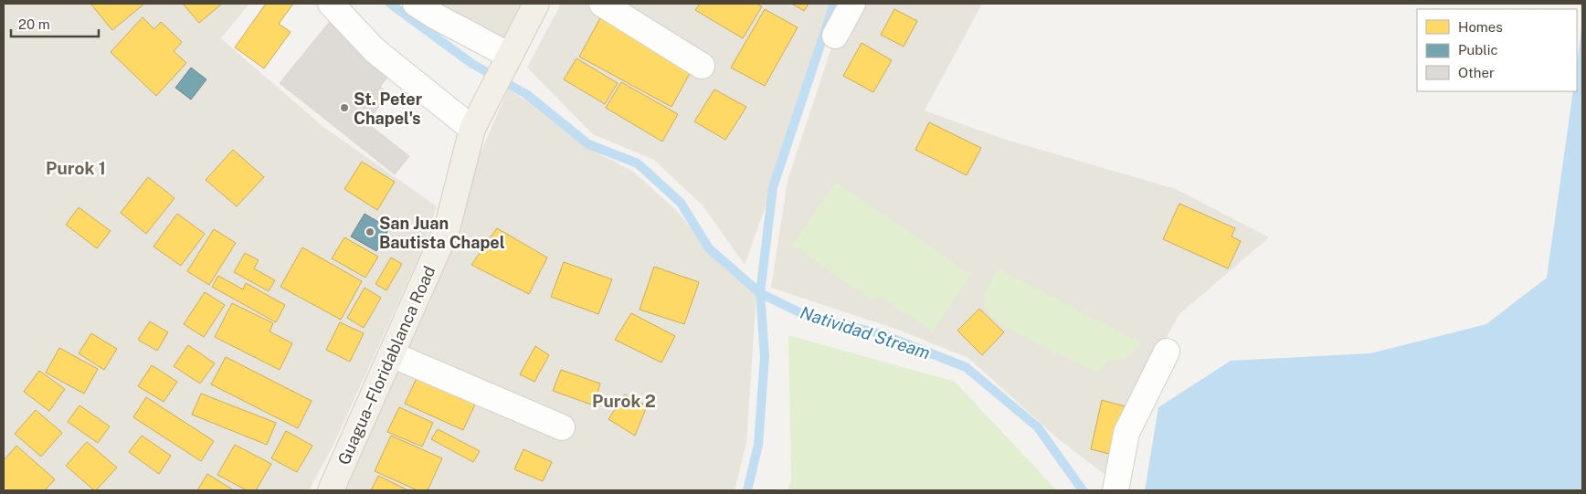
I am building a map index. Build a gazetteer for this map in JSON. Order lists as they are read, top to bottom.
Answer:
{
  "streets": {
    "main road": ["Guagua–Floridablanca Road"]
  },
  "districts": ["Purok 1", "Purok 2"],
  "water": ["Natividad Stream"],
  "places": ["St. Peter Chapel's", "San Juan Bautista Chapel"],
  "legend": ["Homes", "Public", "Other"],
  "scale_bar": "20 m"
}
